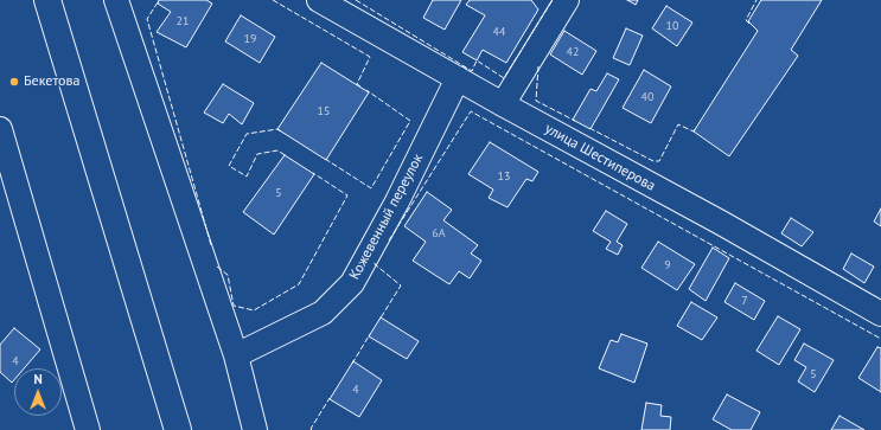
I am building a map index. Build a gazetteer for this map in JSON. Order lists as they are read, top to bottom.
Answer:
{
  "streets": {
    "street": ["улица Шестиперова", "Кожевенный переулок"]
  },
  "crossings": [
    ["улица Шестиперова", "Кожевенный переулок"]
  ],
  "places": ["Бекетова"],
  "house_numbers": [
    "21",
    "10",
    "44",
    "19",
    "42",
    "40",
    "15",
    "13",
    "5",
    "6А",
    "9",
    "7",
    "4",
    "5",
    "4"
  ],
  "north": "top"
}
